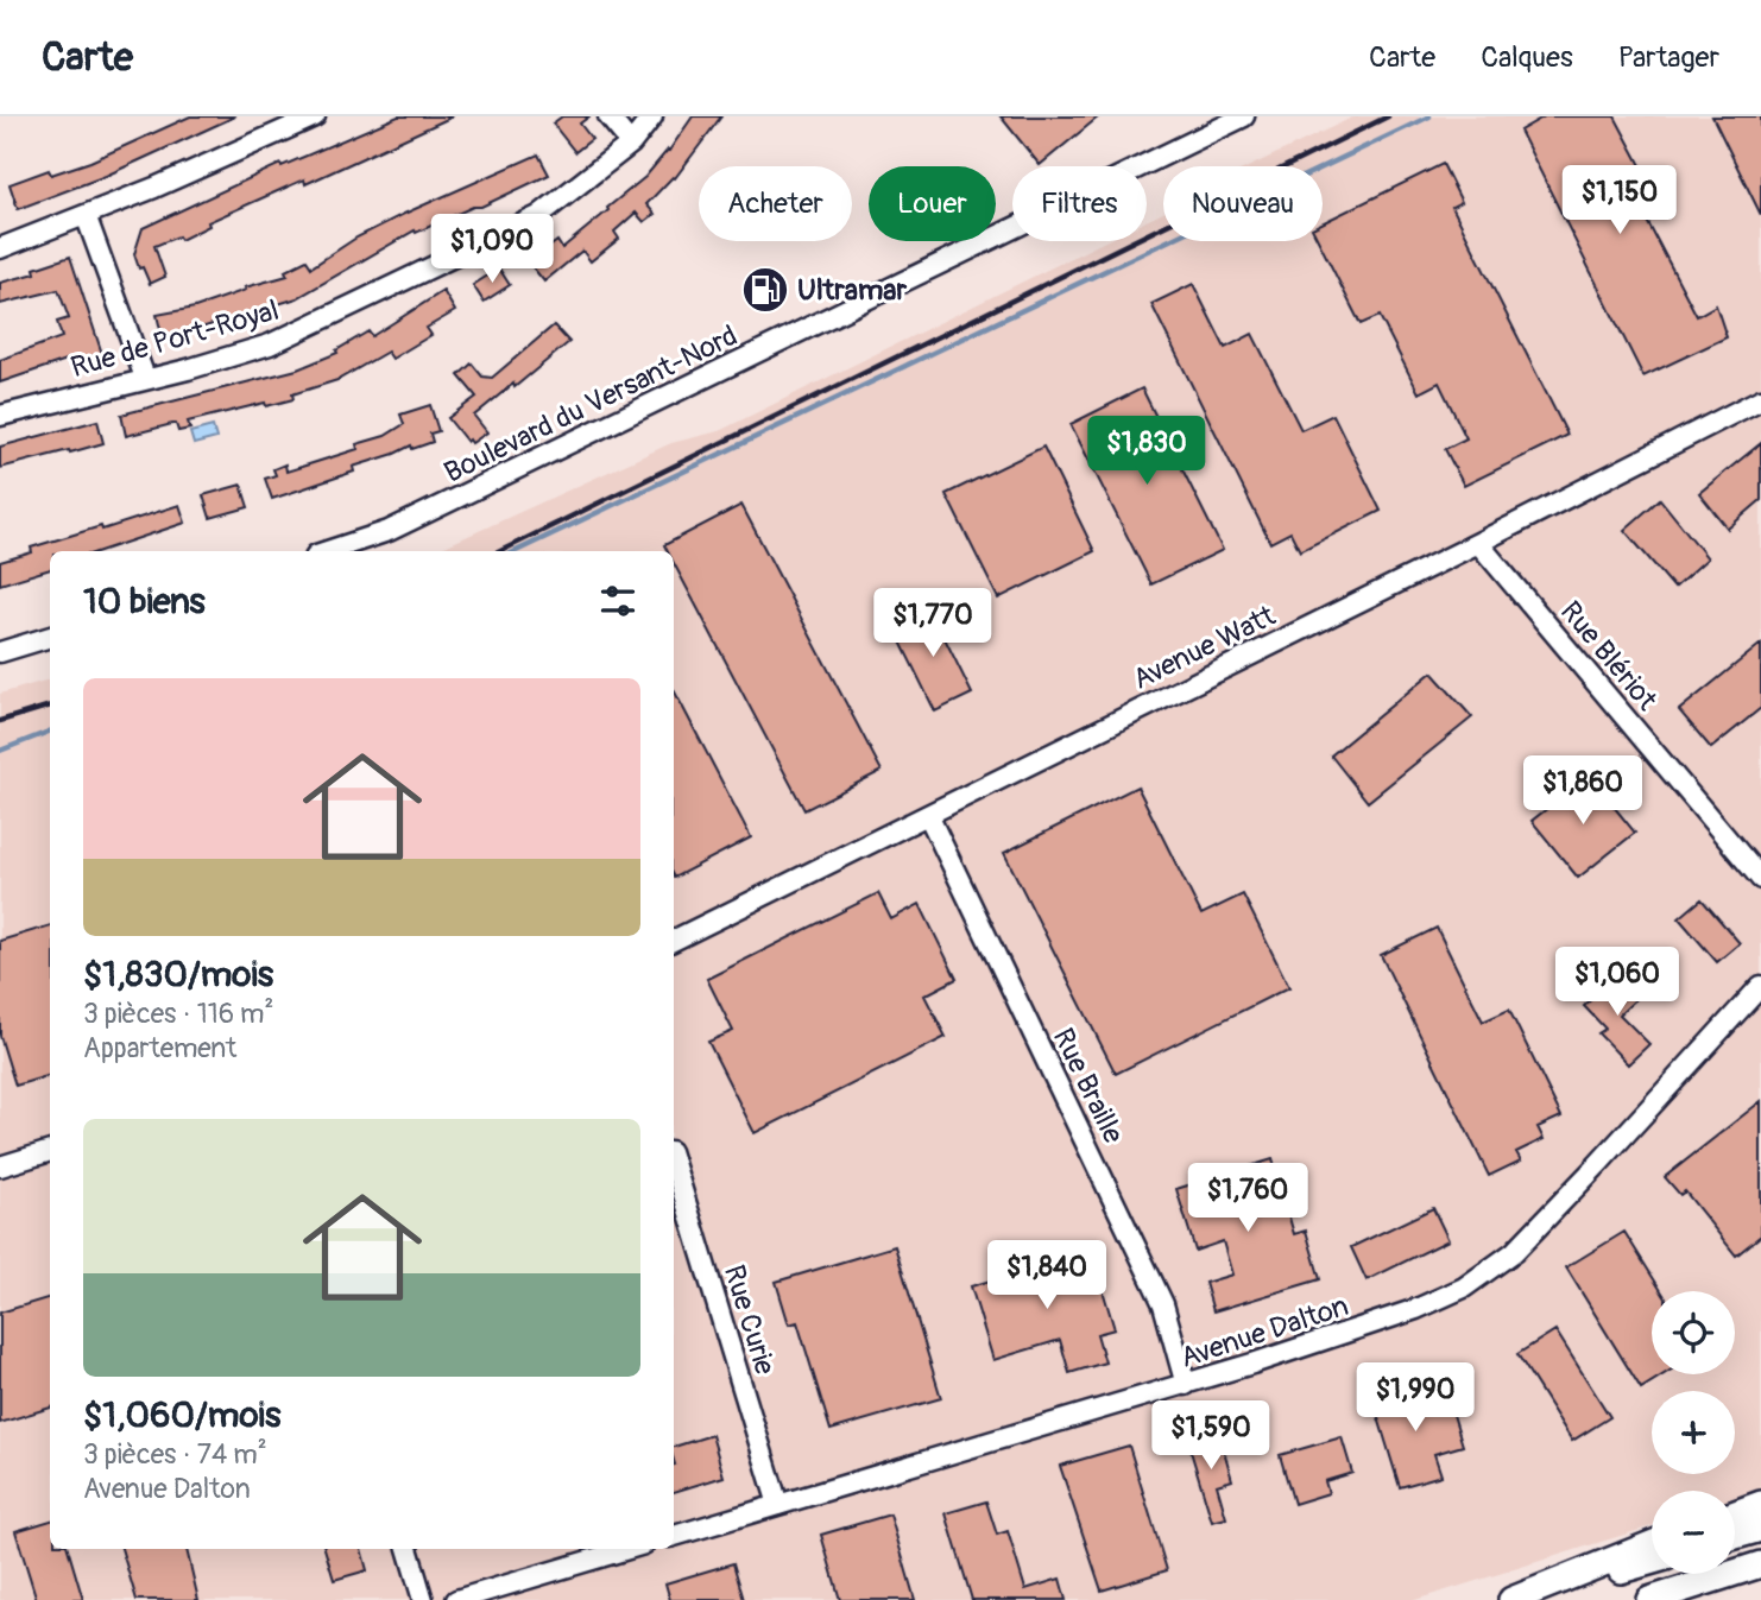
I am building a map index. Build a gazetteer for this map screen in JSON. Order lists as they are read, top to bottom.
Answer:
{
  "streets": {
    "street": [
      "Rue de Port-Royal",
      "Boulevard du Versant-Nord",
      "Avenue Watt",
      "Rue Blériot",
      "Rue Braille",
      "Rue Curie",
      "Avenue Dalton"
    ]
  },
  "crossings": [
    ["Avenue Watt", "Rue Blériot"],
    ["Avenue Watt", "Rue Braille"],
    ["Rue Braille", "Avenue Dalton"],
    ["Rue Curie", "Avenue Dalton"]
  ],
  "places": {
    "fuel station": ["Ultramar"]
  },
  "page": {
    "header": "Carte",
    "nav": ["Carte", "Calques", "Partager"],
    "price": [
      "$1,150",
      "$1,090",
      "$1,830",
      "$1,770",
      "$1,860",
      "$1,060",
      "$1,760",
      "$1,840",
      "$1,990",
      "$1,590"
    ],
    "chip": [
      "Acheter",
      "Louer",
      "Filtres",
      "Nouveau"
    ],
    "heading": "10 biens",
    "list": [
      {
        "name": "$1,830/mois",
        "note": "3 pièces · 116 m² · Appartement"
      },
      {
        "name": "$1,060/mois",
        "note": "3 pièces · 74 m² · Avenue Dalton"
      }
    ],
    "map_buttons": ["+", "−"]
  }
}
